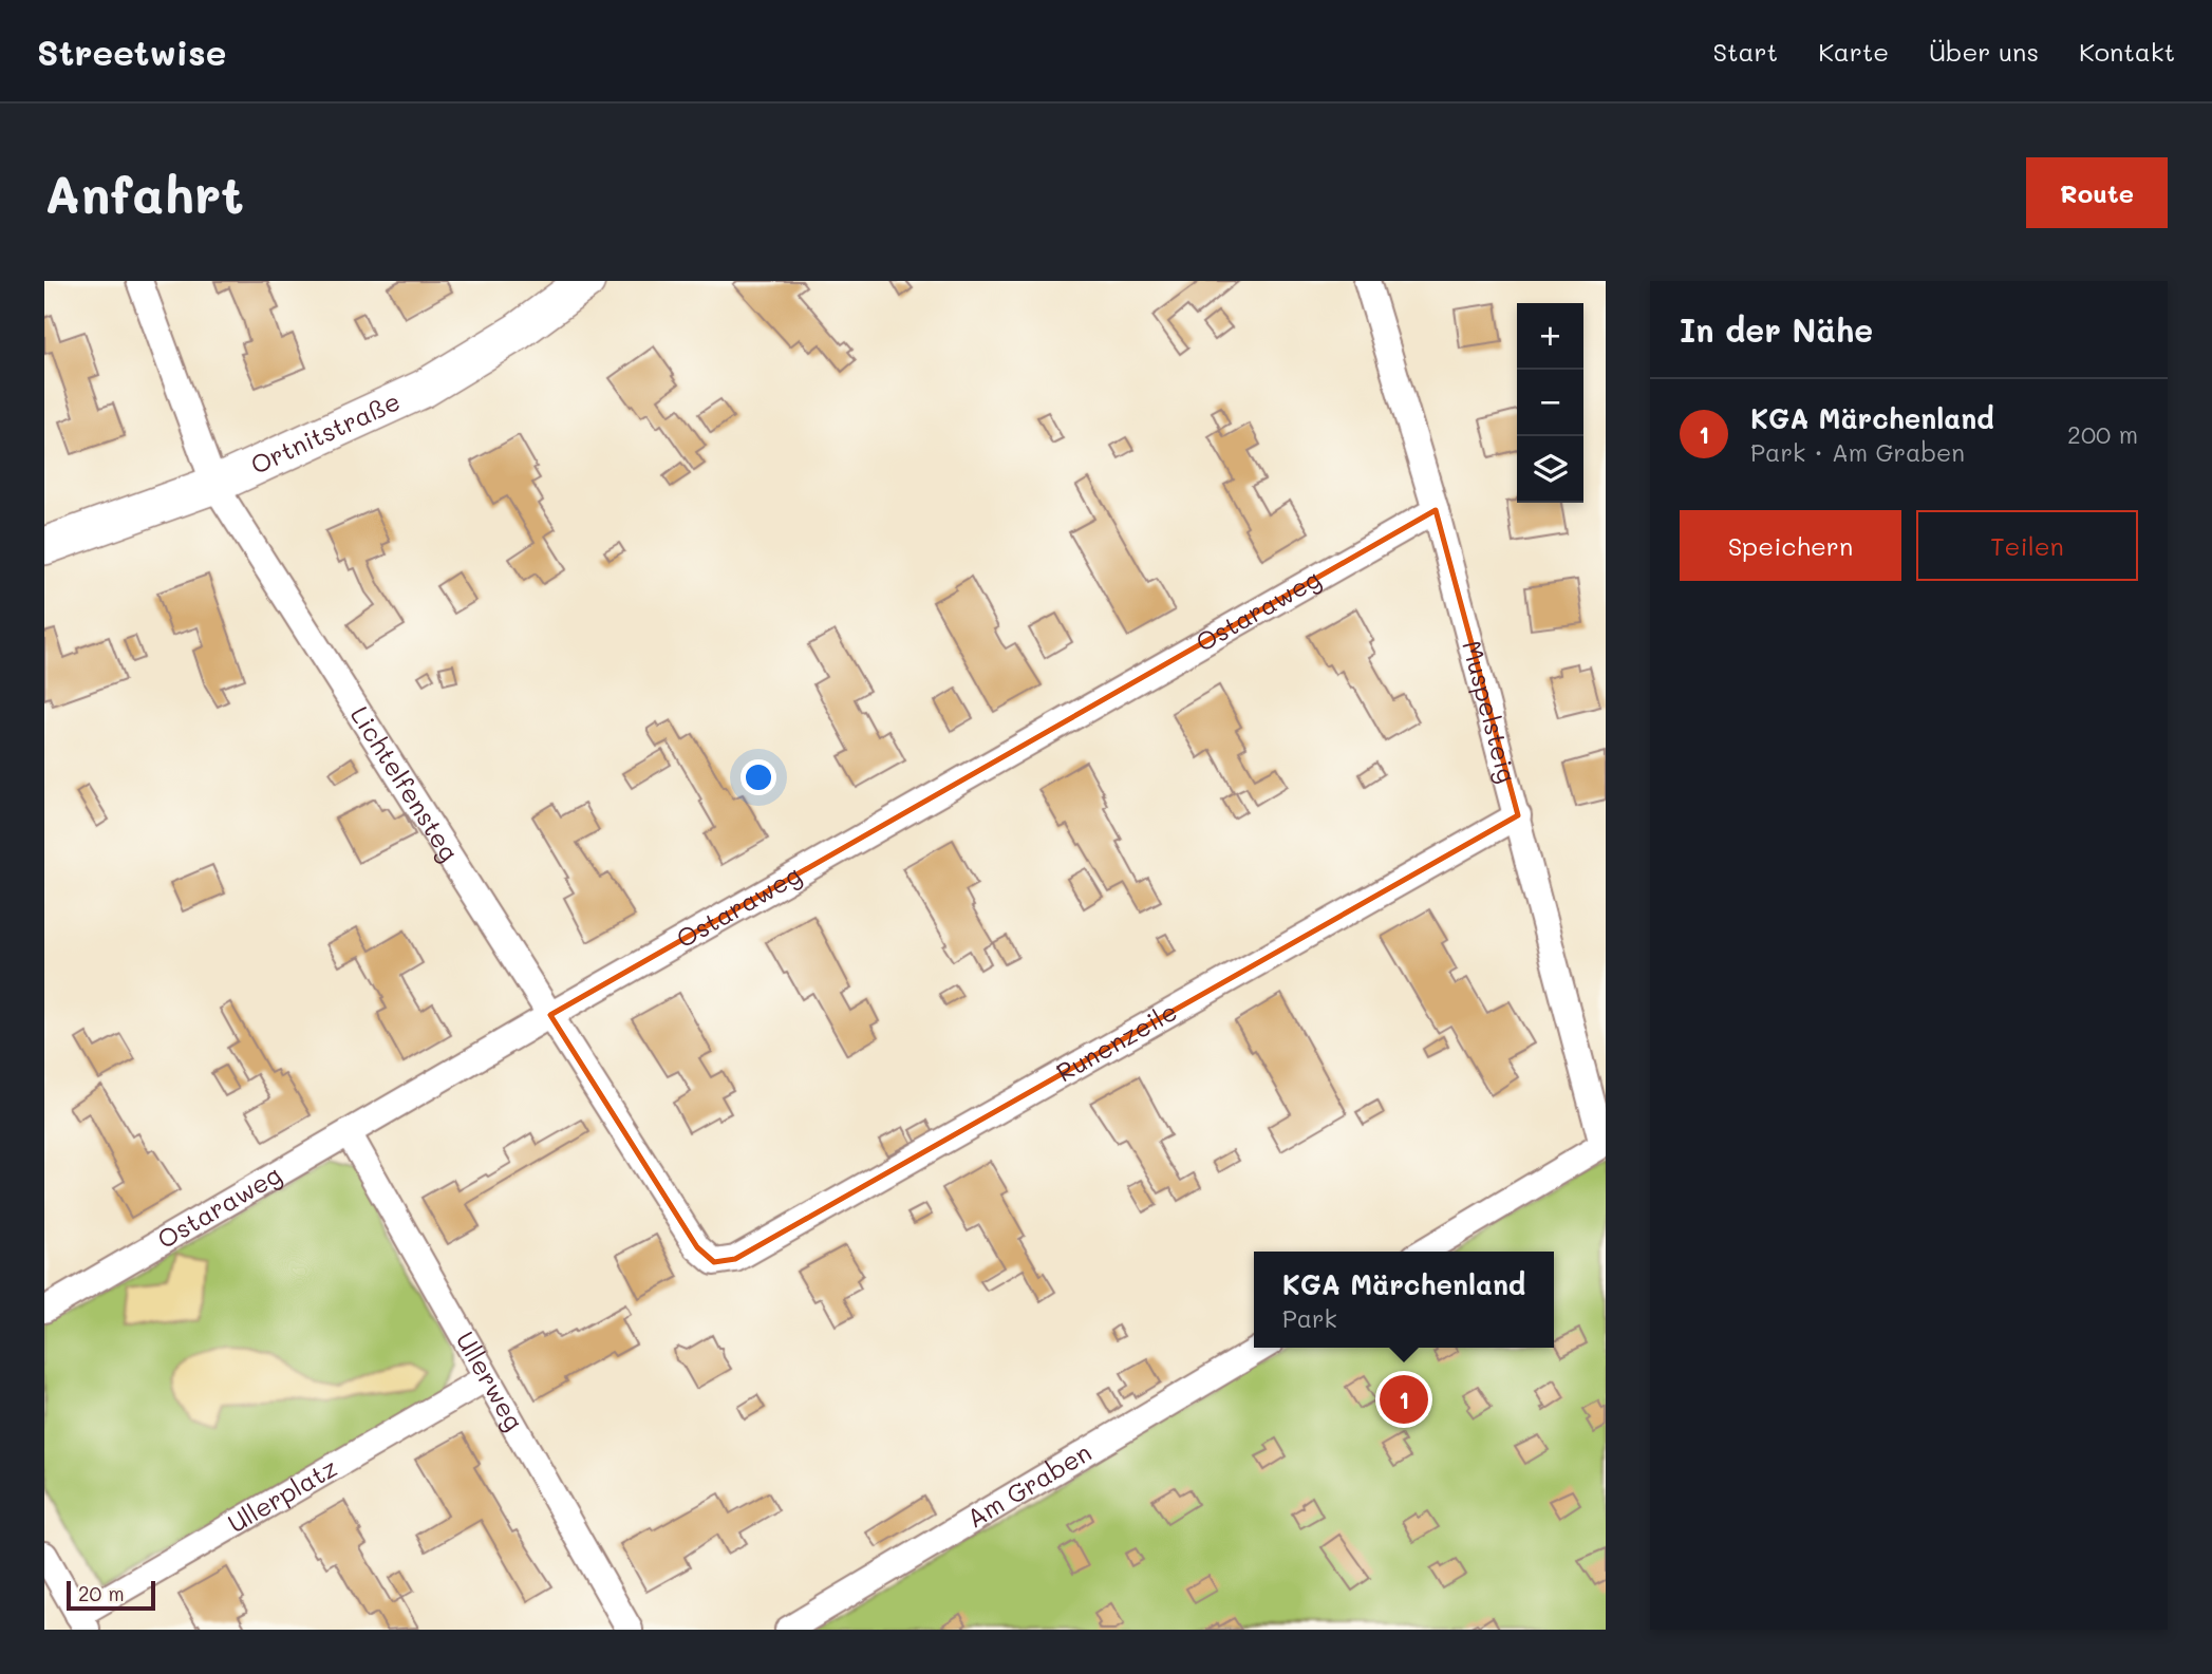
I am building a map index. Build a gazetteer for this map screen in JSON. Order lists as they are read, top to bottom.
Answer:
{
  "streets": {
    "street": [
      "Ortnitstraße",
      "Ostaraweg",
      "Muspelsteig",
      "Lichtelfensteg",
      "Runenzeile",
      "Ullerweg",
      "Am Graben",
      "Ullerplatz"
    ]
  },
  "crossings": [
    ["Ortnitstraße", "Lichtelfensteg"],
    ["Ostaraweg", "Muspelsteig"],
    ["Ostaraweg", "Lichtelfensteg"],
    ["Ostaraweg", "Ullerweg"],
    ["Muspelsteig", "Runenzeile"],
    ["Lichtelfensteg", "Runenzeile"],
    ["Ullerweg", "Ullerplatz"]
  ],
  "scale_bar": "20 m",
  "page": {
    "header": "Streetwise",
    "nav": [
      "Start",
      "Karte",
      "Über uns",
      "Kontakt"
    ],
    "buttons": [
      "Route",
      ["Speichern", "Teilen"]
    ],
    "title": "Anfahrt",
    "heading": "In der Nähe",
    "map_buttons": ["+", "−"],
    "list": [
      {
        "mark": "1",
        "name": "KGA Märchenland",
        "note": "Park · Am Graben",
        "value": "200 m"
      }
    ],
    "popup": ["KGA Märchenland", "Park"],
    "pins": "1",
    "scale": "20 m"
  }
}
